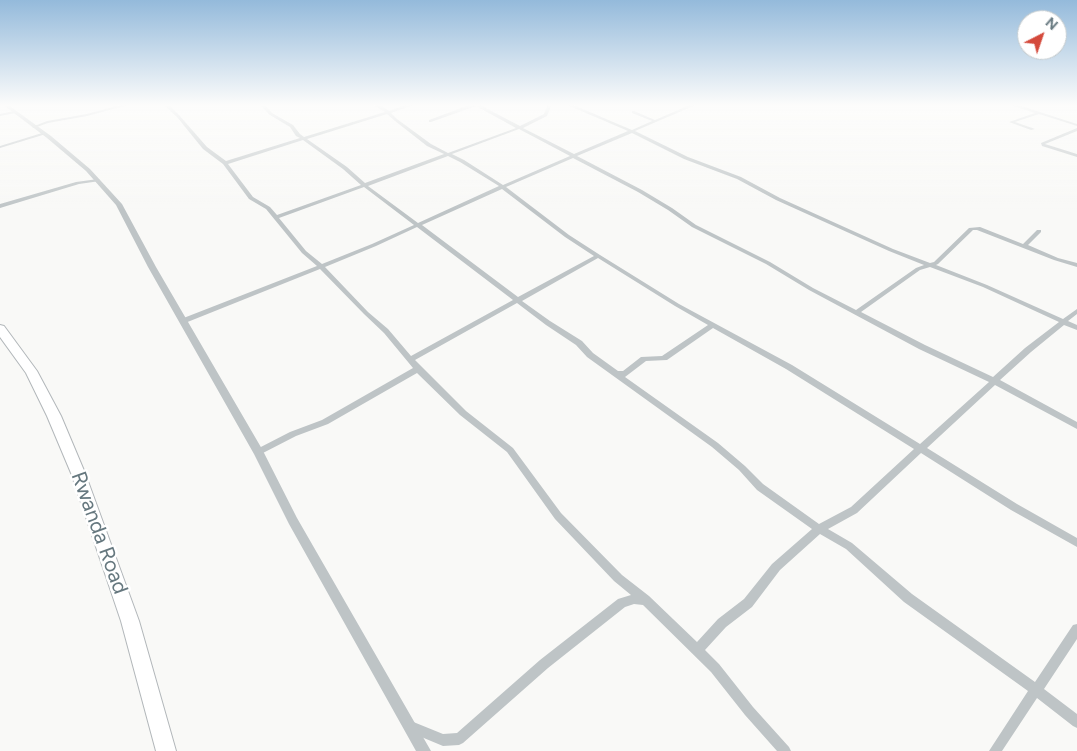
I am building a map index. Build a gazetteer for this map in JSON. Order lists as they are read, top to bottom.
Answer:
{
  "streets": {
    "highway": ["Rwanda Road"]
  },
  "north": "top right"
}
